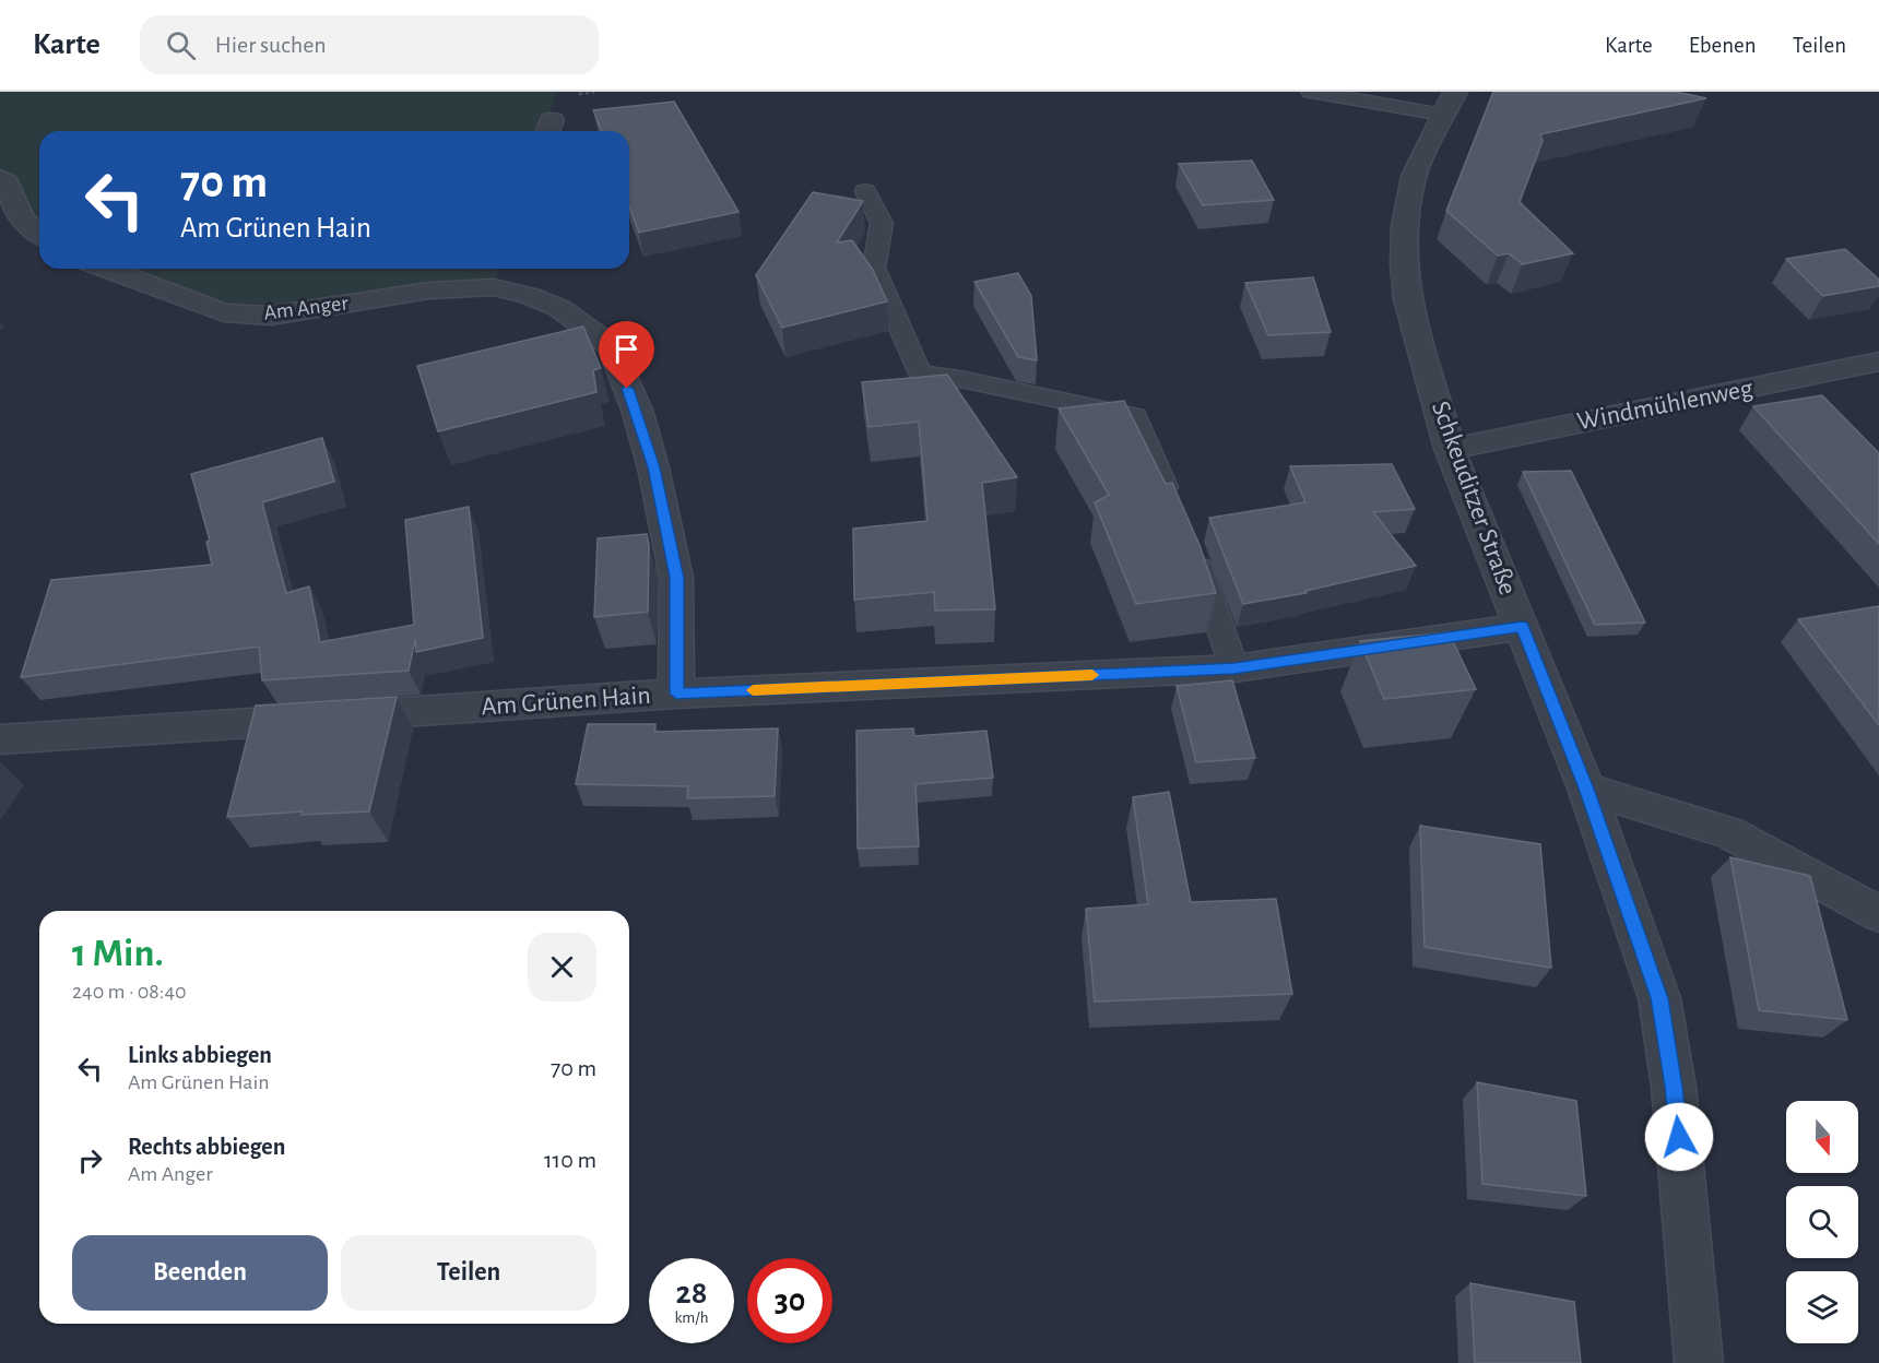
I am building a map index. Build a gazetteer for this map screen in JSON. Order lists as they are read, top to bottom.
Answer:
{
  "streets": {
    "street": [
      "Am Anger",
      "Windmühlenweg",
      "Schkeuditzer Straße",
      "Am Grünen Hain"
    ]
  },
  "crossings": [
    ["Am Anger", "Am Grünen Hain"],
    ["Windmühlenweg", "Schkeuditzer Straße"],
    ["Schkeuditzer Straße", "Am Grünen Hain"]
  ],
  "north": "bottom",
  "page": {
    "header": "Karte",
    "search": "Hier suchen",
    "nav": ["Karte", "Ebenen", "Teilen"],
    "turn": ["70 m", "Am Grünen Hain"],
    "heading": ["1 Min.", "240 m · 08:40"],
    "list": [
      {
        "name": "Links abbiegen",
        "note": "Am Grünen Hain",
        "value": "70 m"
      },
      {
        "name": "Rechts abbiegen",
        "note": "Am Anger",
        "value": "110 m"
      }
    ],
    "buttons": ["Beenden", "Teilen"],
    "speed": "28 km/h",
    "limit": "30"
  }
}
